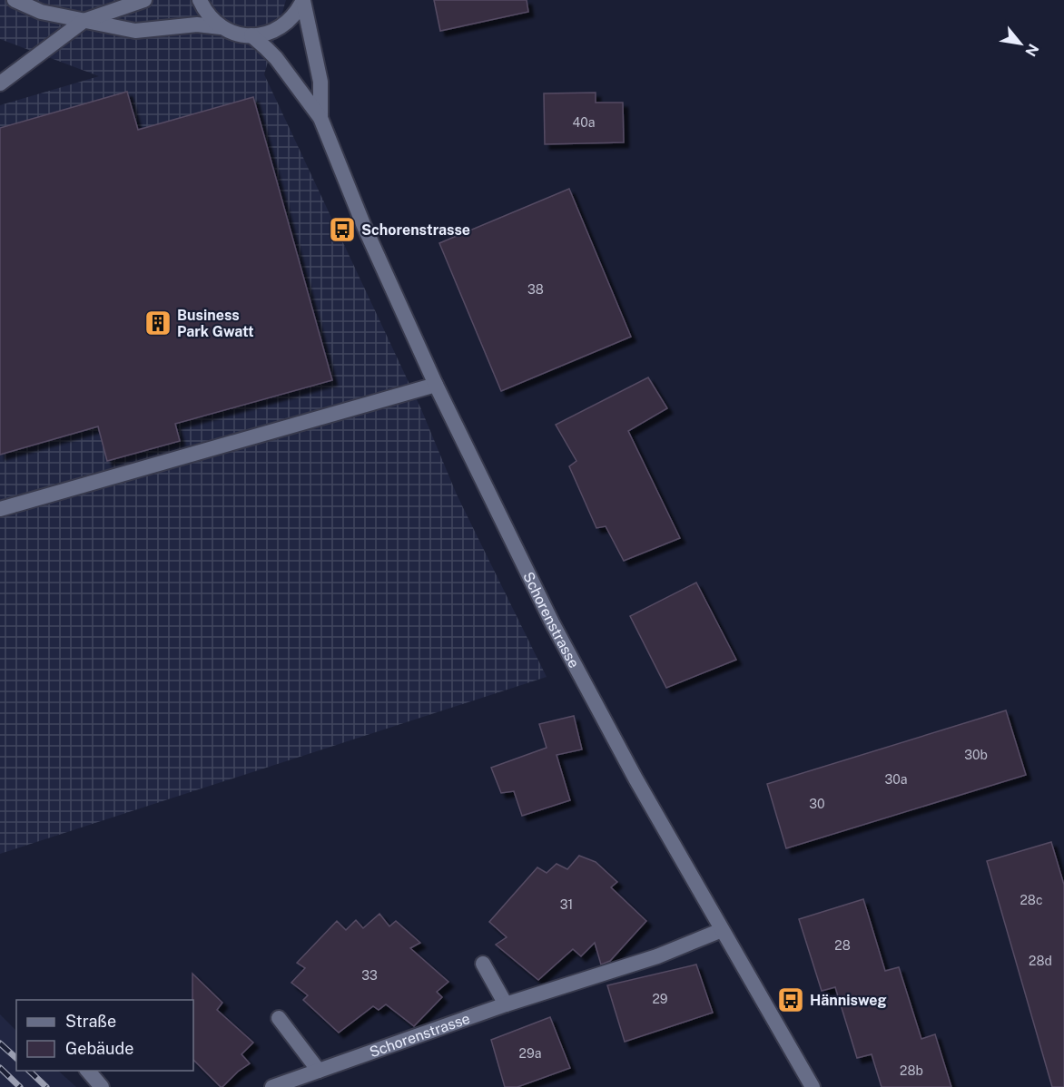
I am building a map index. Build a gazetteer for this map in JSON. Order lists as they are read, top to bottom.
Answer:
{
  "streets": {
    "street": ["Schorenstrasse"]
  },
  "places": {
    "bus stop": ["Schorenstrasse", "Hännisweg"],
    "building": ["Business Park Gwatt"]
  },
  "house_numbers": [
    "40a",
    "38",
    "30b",
    "30a",
    "30",
    "28c",
    "31",
    "28",
    "28d",
    "33",
    "29",
    "29a",
    "28b"
  ],
  "legend": ["Straße", "Gebäude"],
  "north": "bottom right"
}
